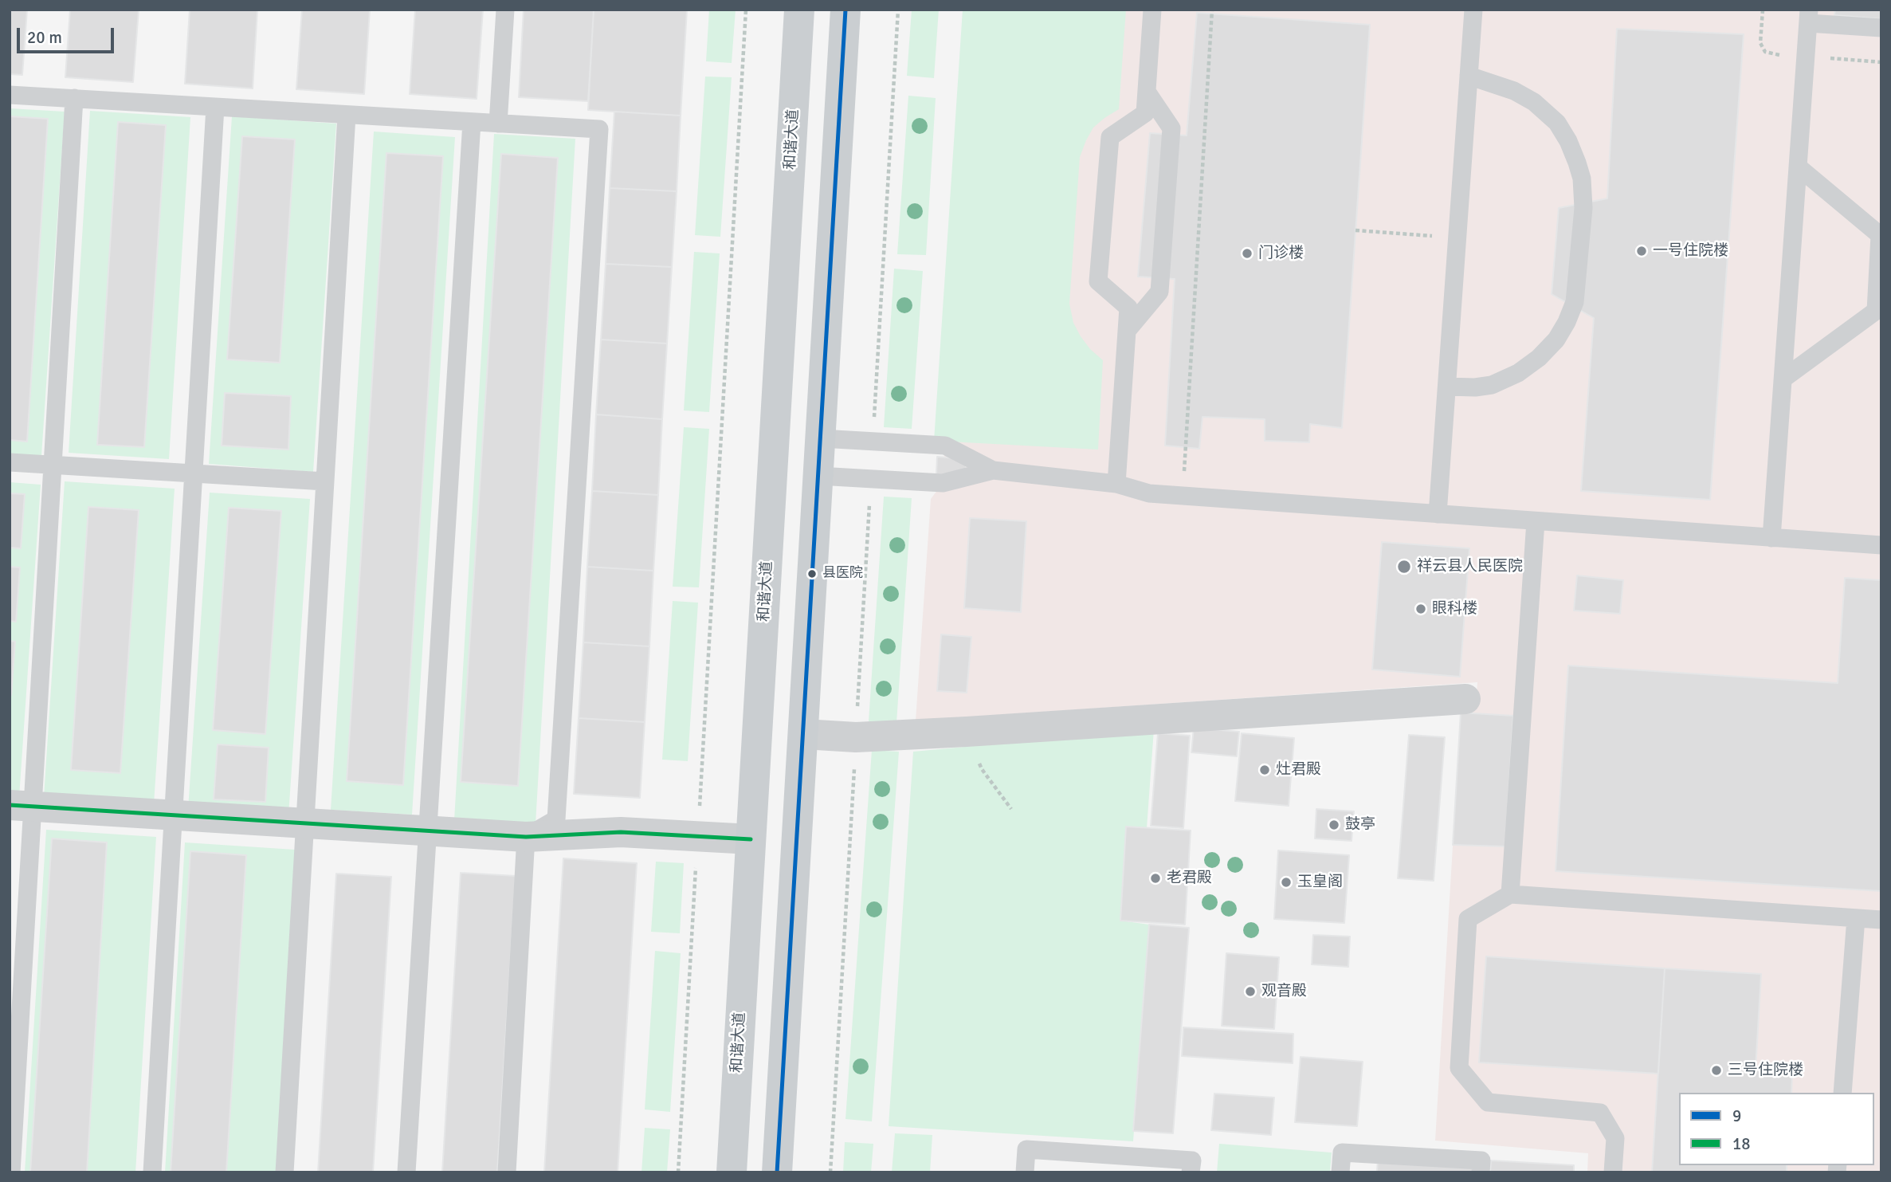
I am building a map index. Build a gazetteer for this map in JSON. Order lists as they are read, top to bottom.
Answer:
{
  "streets": {
    "main road": ["和谐大道"]
  },
  "places": [
    "一号住院楼",
    "门诊楼",
    "祥云县人民医院",
    "县医院",
    "眼科楼",
    "灶君殿",
    "鼓亭",
    "老君殿",
    "玉皇阁",
    "观音殿",
    "三号住院楼"
  ],
  "lines": ["transit line 9", "transit line 18"],
  "legend": ["9", "18"],
  "scale_bar": "20 m"
}
